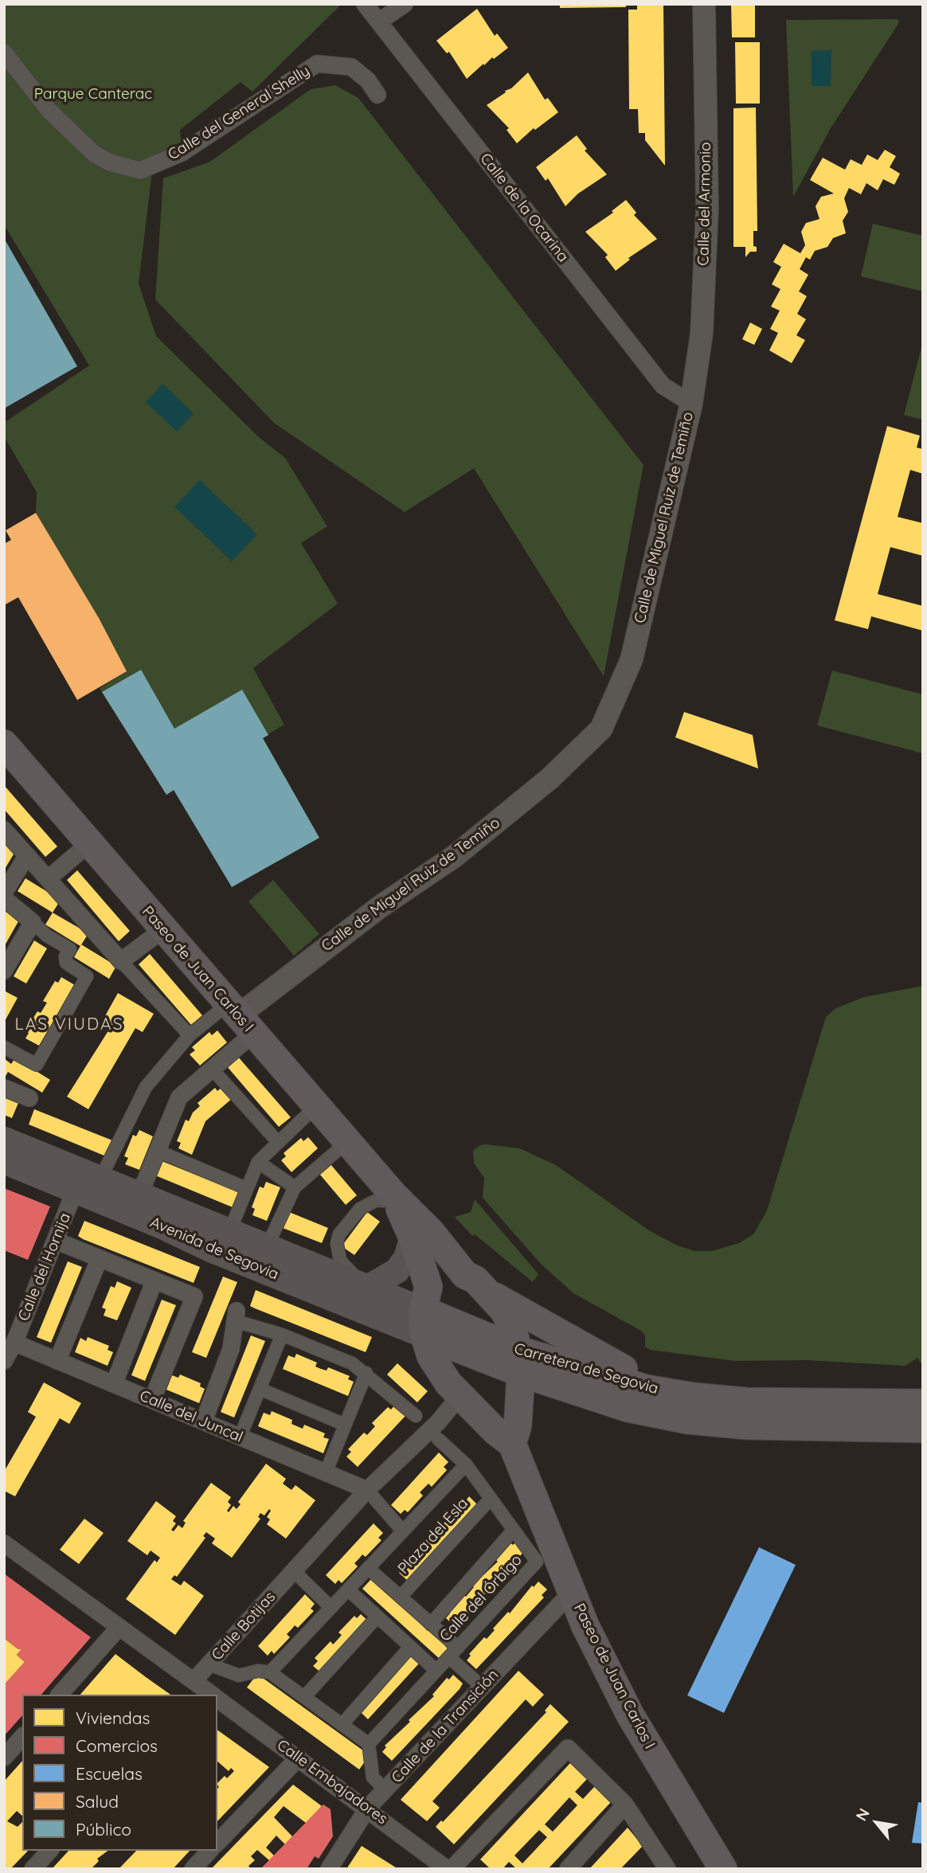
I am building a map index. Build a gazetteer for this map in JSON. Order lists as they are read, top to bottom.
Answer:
{
  "streets": {
    "main road": ["Paseo de Juan Carlos I", "Avenida de Segovia", "Carretera de Segovia"],
    "street": [
      "Calle del General Shelly",
      "Calle del Armonio",
      "Calle de la Ocarina",
      "Calle de Miguel Ruiz de Temiño",
      "Calle del Hornija",
      "Calle del Juncal",
      "Plaza del Esla",
      "Calle del Órbigo",
      "Calle Botijas",
      "Calle de la Transición",
      "Calle Embajadores"
    ]
  },
  "crossings": [
    ["Calle del Armonio", "Calle de la Ocarina"],
    ["Calle del Armonio", "Calle de Miguel Ruiz de Temiño"],
    ["Calle de la Ocarina", "Calle de Miguel Ruiz de Temiño"],
    ["Calle de Miguel Ruiz de Temiño", "Paseo de Juan Carlos I"],
    ["Paseo de Juan Carlos I", "Avenida de Segovia"],
    ["Paseo de Juan Carlos I", "Carretera de Segovia"],
    ["Paseo de Juan Carlos I", "Calle Botijas"],
    ["Paseo de Juan Carlos I", "Calle de la Transición"],
    ["Avenida de Segovia", "Calle del Hornija"],
    ["Avenida de Segovia", "Carretera de Segovia"],
    ["Calle del Hornija", "Calle del Juncal"],
    ["Calle del Juncal", "Calle Botijas"],
    ["Calle del Órbigo", "Calle de la Transición"],
    ["Calle Botijas", "Calle Embajadores"],
    ["Calle de la Transición", "Calle Embajadores"]
  ],
  "districts": ["LAS VIUDAS"],
  "parks": ["Parque Canterac"],
  "legend": [
    "Viviendas",
    "Comercios",
    "Escuelas",
    "Salud",
    "Público"
  ],
  "north": "top left"
}
